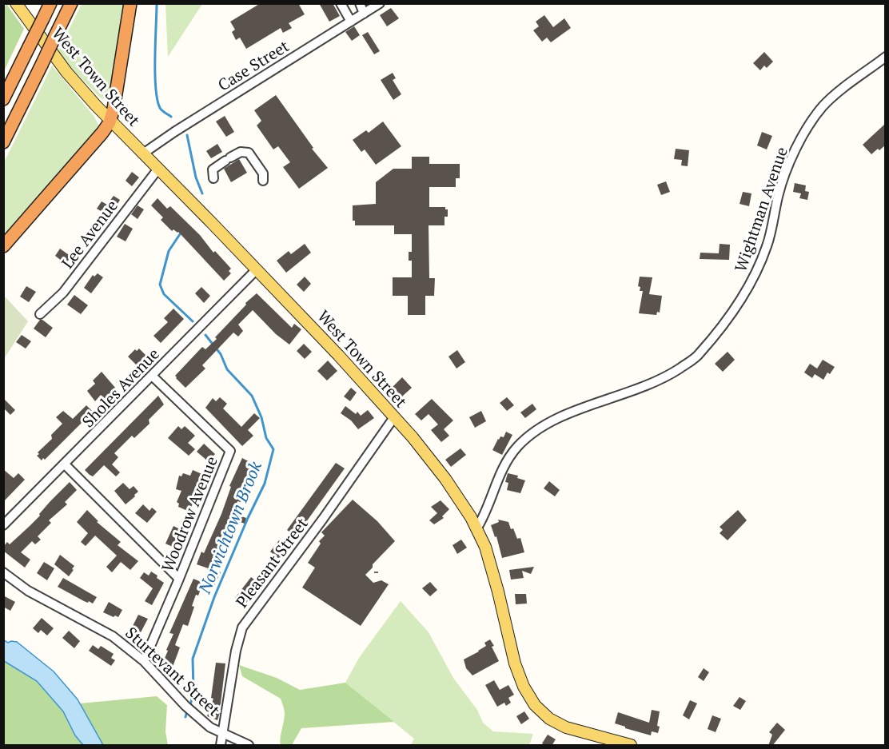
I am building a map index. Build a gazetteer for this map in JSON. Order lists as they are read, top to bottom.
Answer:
{
  "streets": {
    "main road": ["West Town Street"],
    "street": [
      "Case Street",
      "Wightman Avenue",
      "Lee Avenue",
      "Sholes Avenue",
      "Woodrow Avenue",
      "Pleasant Street",
      "Sturtevant Street"
    ]
  },
  "crossings": [
    ["Case Street", "West Town Street"],
    ["West Town Street", "Wightman Avenue"],
    ["West Town Street", "Lee Avenue"],
    ["West Town Street", "Sholes Avenue"],
    ["West Town Street", "Pleasant Street"],
    ["Sholes Avenue", "Woodrow Avenue"],
    ["Woodrow Avenue", "Sturtevant Street"],
    ["Pleasant Street", "Sturtevant Street"]
  ],
  "water": ["Norwichtown Brook"]
}
